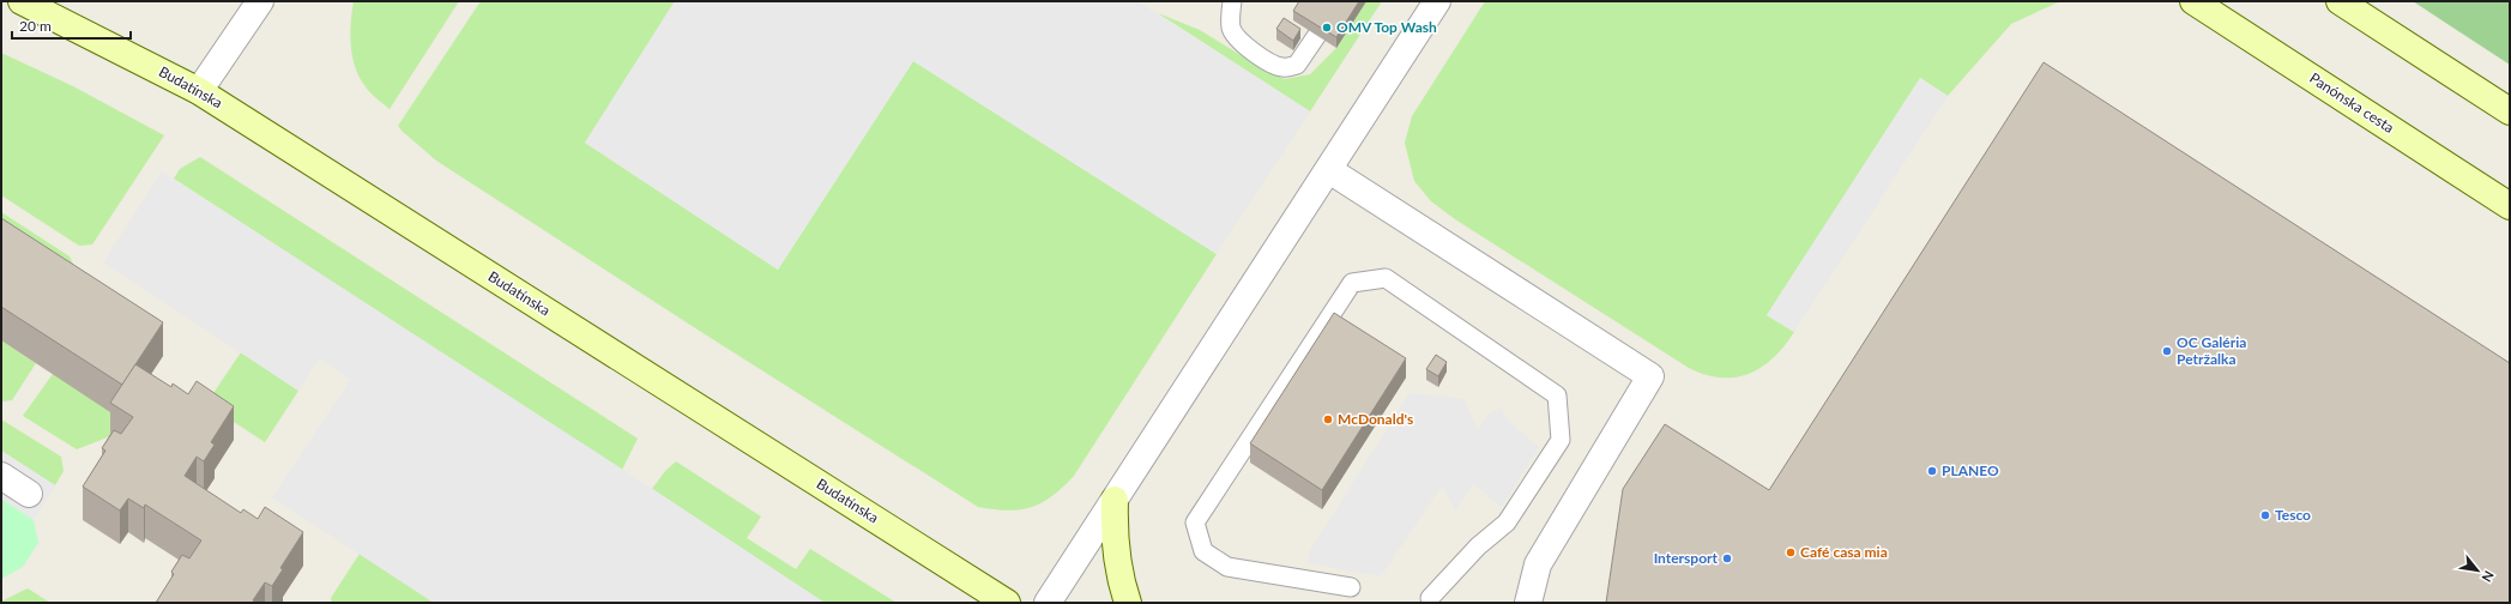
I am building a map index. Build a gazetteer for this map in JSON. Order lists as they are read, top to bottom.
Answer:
{
  "streets": {
    "street": ["Budatínska", "Panónska cesta"]
  },
  "places": [
    "OMV Top Wash",
    "OC Galéria Petržalka",
    "McDonald's",
    "PLANEO",
    "Tesco",
    "Café casa mia",
    "Intersport"
  ],
  "scale_bar": "20 m",
  "north": "bottom right"
}
